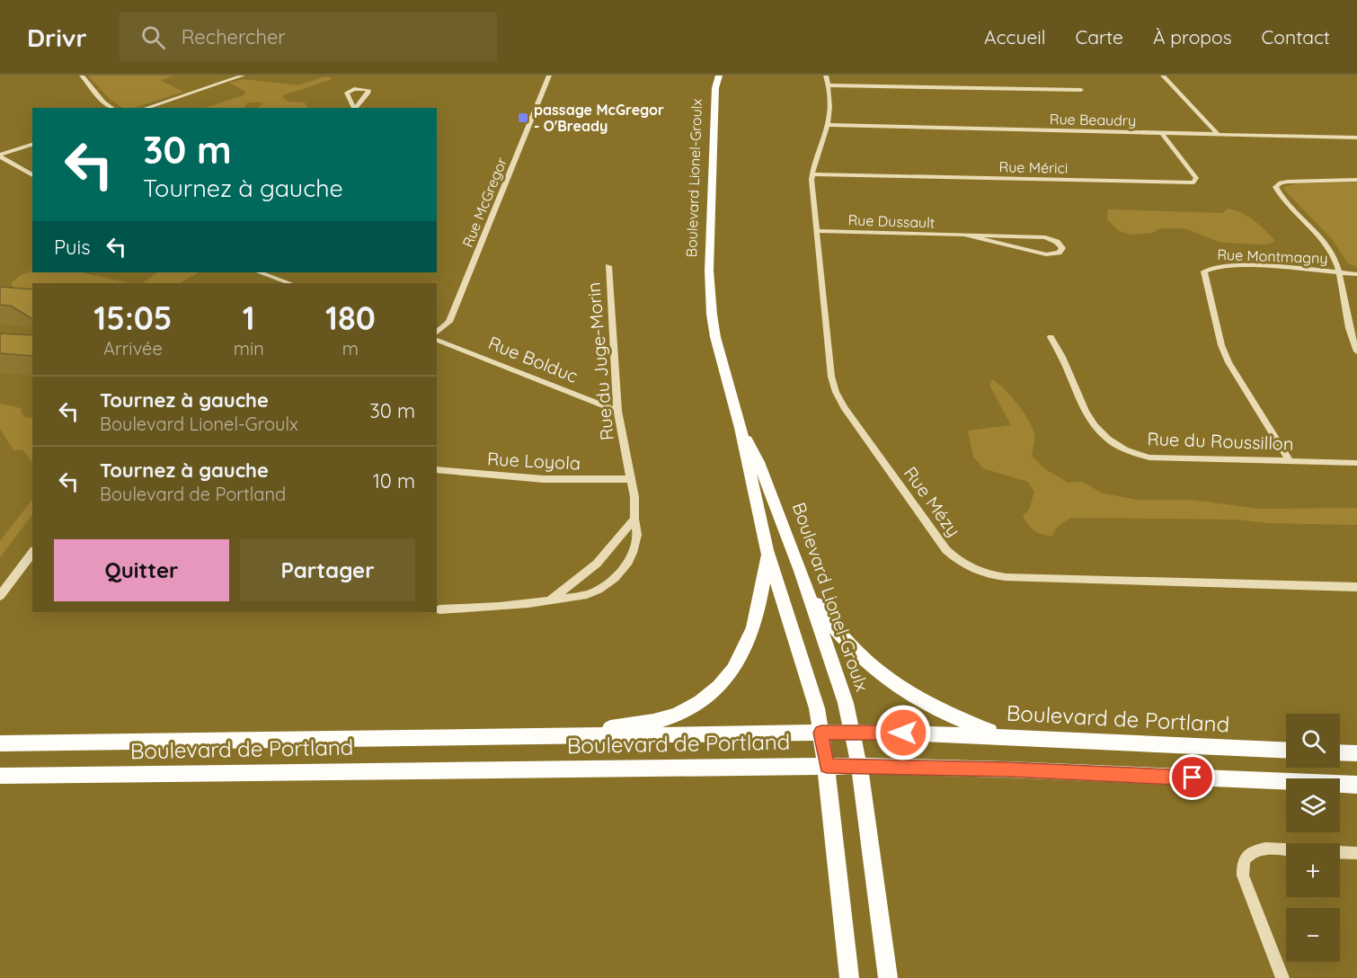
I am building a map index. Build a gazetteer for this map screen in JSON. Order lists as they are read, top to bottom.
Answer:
{
  "streets": {
    "main road": ["Boulevard Lionel-Groulx", "Boulevard de Portland"],
    "street": [
      "Rue Beaudry",
      "Rue Mérici",
      "Rue McGregor",
      "Rue Dussault",
      "Rue Montmagny",
      "Rue Bolduc",
      "Rue du Juge-Morin",
      "Rue du Roussillon",
      "Rue Loyola",
      "Rue Mézy"
    ]
  },
  "crossings": [
    ["Rue Beaudry", "Rue Mérici"],
    ["Rue Beaudry", "Rue Mézy"],
    ["Rue Mérici", "Rue Mézy"],
    ["Boulevard Lionel-Groulx", "Boulevard de Portland"],
    ["Rue Dussault", "Rue Mézy"],
    ["Rue Montmagny", "Rue du Roussillon"],
    ["Rue Bolduc", "Rue du Juge-Morin"],
    ["Rue du Juge-Morin", "Rue Loyola"]
  ],
  "places": {
    "transit": ["passage McGregor - O'Bready"]
  },
  "page": {
    "header": "Drivr",
    "search": "Rechercher",
    "nav": [
      "Accueil",
      "Carte",
      "À propos",
      "Contact"
    ],
    "turn": ["30 m", "Tournez à gauche"],
    "then": "Puis",
    "eta": [
      "15:05",
      "Arrivée",
      "1",
      "min",
      "180",
      "m"
    ],
    "list": [
      {
        "name": "Tournez à gauche",
        "note": "Boulevard Lionel-Groulx",
        "value": "30 m"
      },
      {
        "name": "Tournez à gauche",
        "note": "Boulevard de Portland",
        "value": "10 m"
      }
    ],
    "buttons": ["Quitter", "Partager"],
    "map_buttons": ["+", "−"]
  }
}
